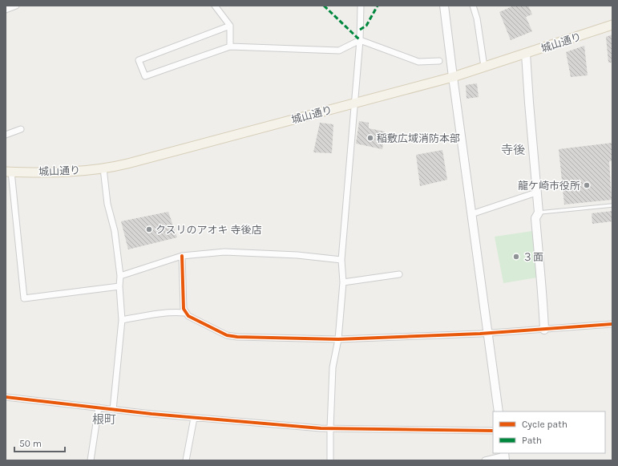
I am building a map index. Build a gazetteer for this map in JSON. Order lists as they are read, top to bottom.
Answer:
{
  "streets": {
    "main road": ["城山通り"]
  },
  "districts": ["寺後", "根町"],
  "places": [
    "稲敷広域消防本部",
    "龍ケ崎市役所",
    "クスリのアオキ 寺後店",
    "３面"
  ],
  "legend": ["Cycle path", "Path"],
  "scale_bar": "50 m"
}
